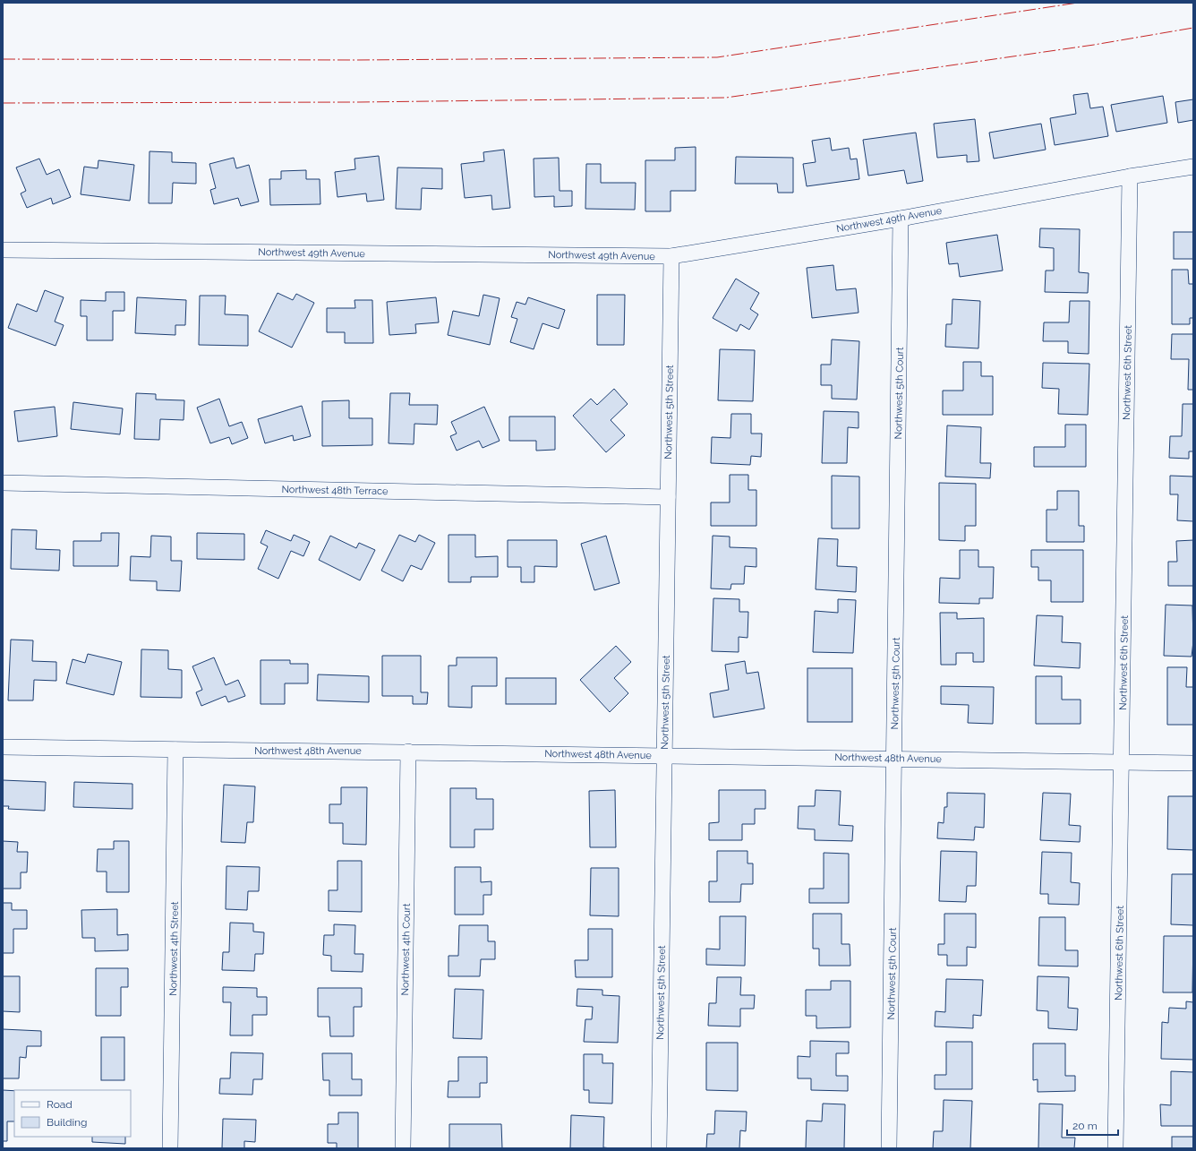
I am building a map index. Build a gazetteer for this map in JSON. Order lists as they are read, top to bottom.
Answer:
{
  "streets": {
    "street": [
      "Northwest 49th Avenue",
      "Northwest 6th Street",
      "Northwest 5th Court",
      "Northwest 5th Street",
      "Northwest 48th Terrace",
      "Northwest 48th Avenue",
      "Northwest 4th Street",
      "Northwest 4th Court"
    ]
  },
  "crossings": [
    ["Northwest 49th Avenue", "Northwest 6th Street"],
    ["Northwest 49th Avenue", "Northwest 5th Court"],
    ["Northwest 49th Avenue", "Northwest 5th Street"],
    ["Northwest 6th Street", "Northwest 48th Avenue"],
    ["Northwest 5th Court", "Northwest 48th Avenue"],
    ["Northwest 5th Street", "Northwest 48th Terrace"],
    ["Northwest 5th Street", "Northwest 48th Avenue"],
    ["Northwest 48th Avenue", "Northwest 4th Street"],
    ["Northwest 48th Avenue", "Northwest 4th Court"]
  ],
  "legend": ["Road", "Building"],
  "scale_bar": "20 m"
}
